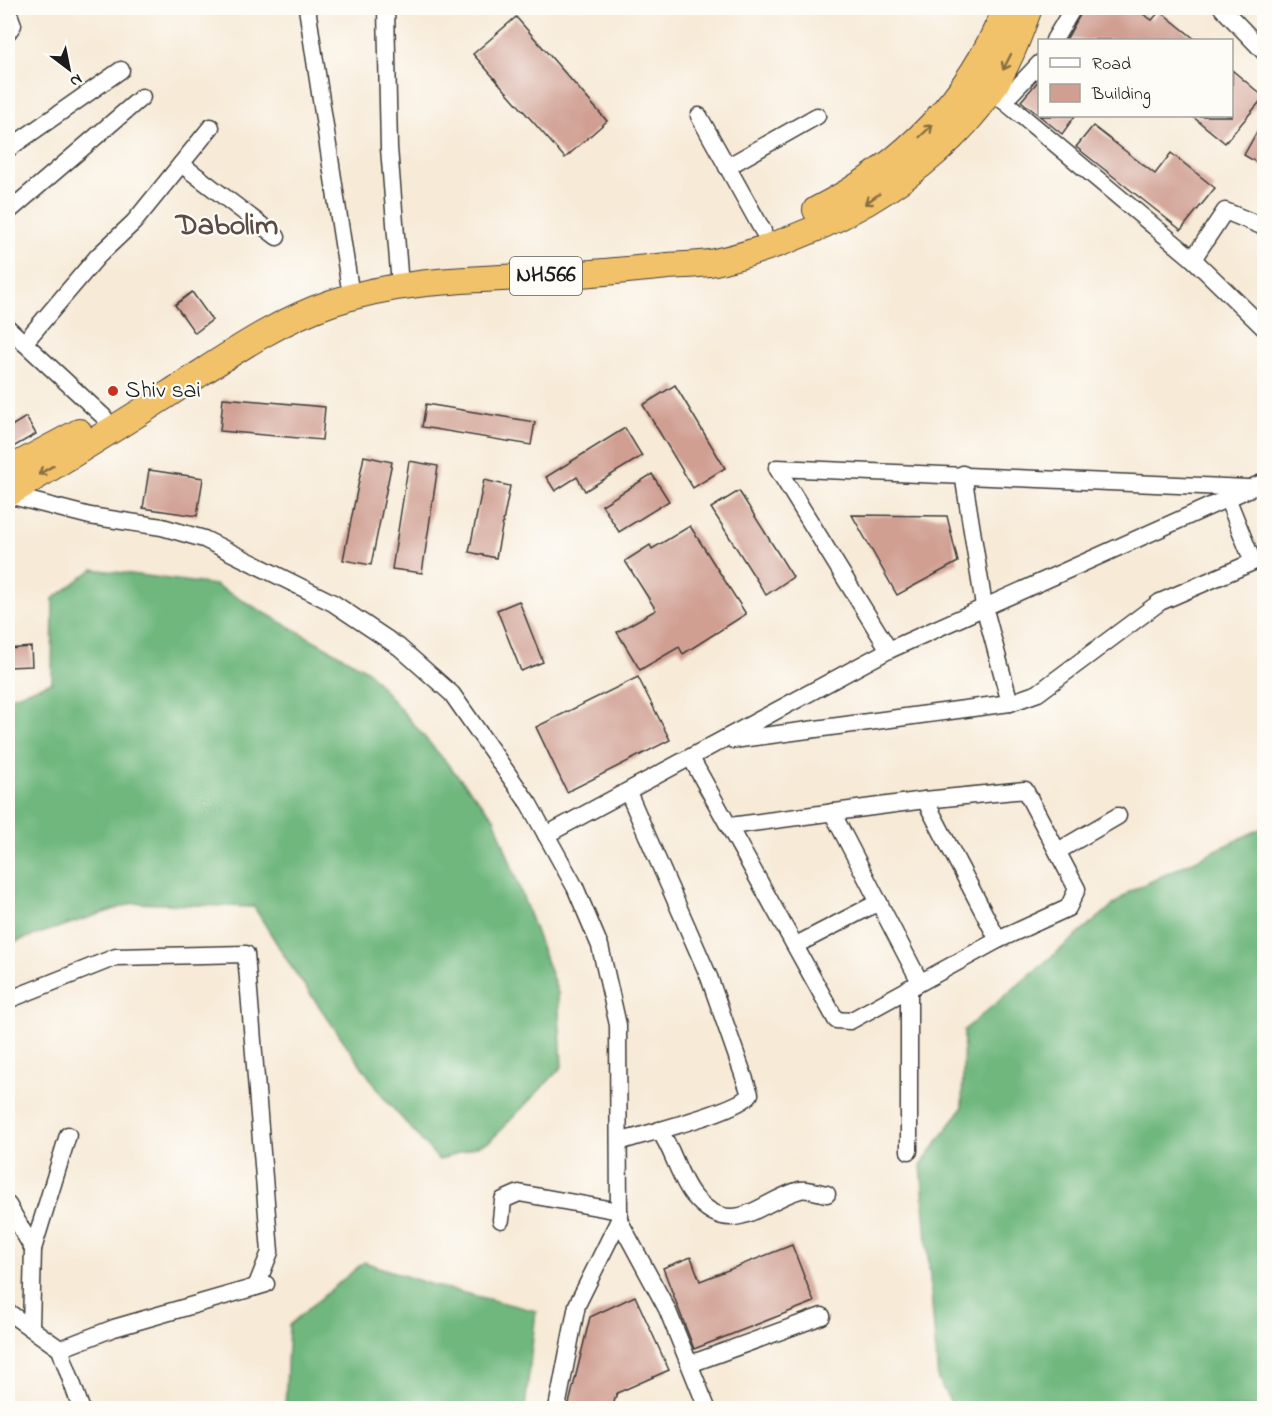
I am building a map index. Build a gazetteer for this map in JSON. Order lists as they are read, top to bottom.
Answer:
{
  "streets": {
    "highway": ["NH566"]
  },
  "districts": ["Dabolim"],
  "places": ["Shiv sai"],
  "legend": ["Road", "Building"],
  "north": "bottom right"
}
